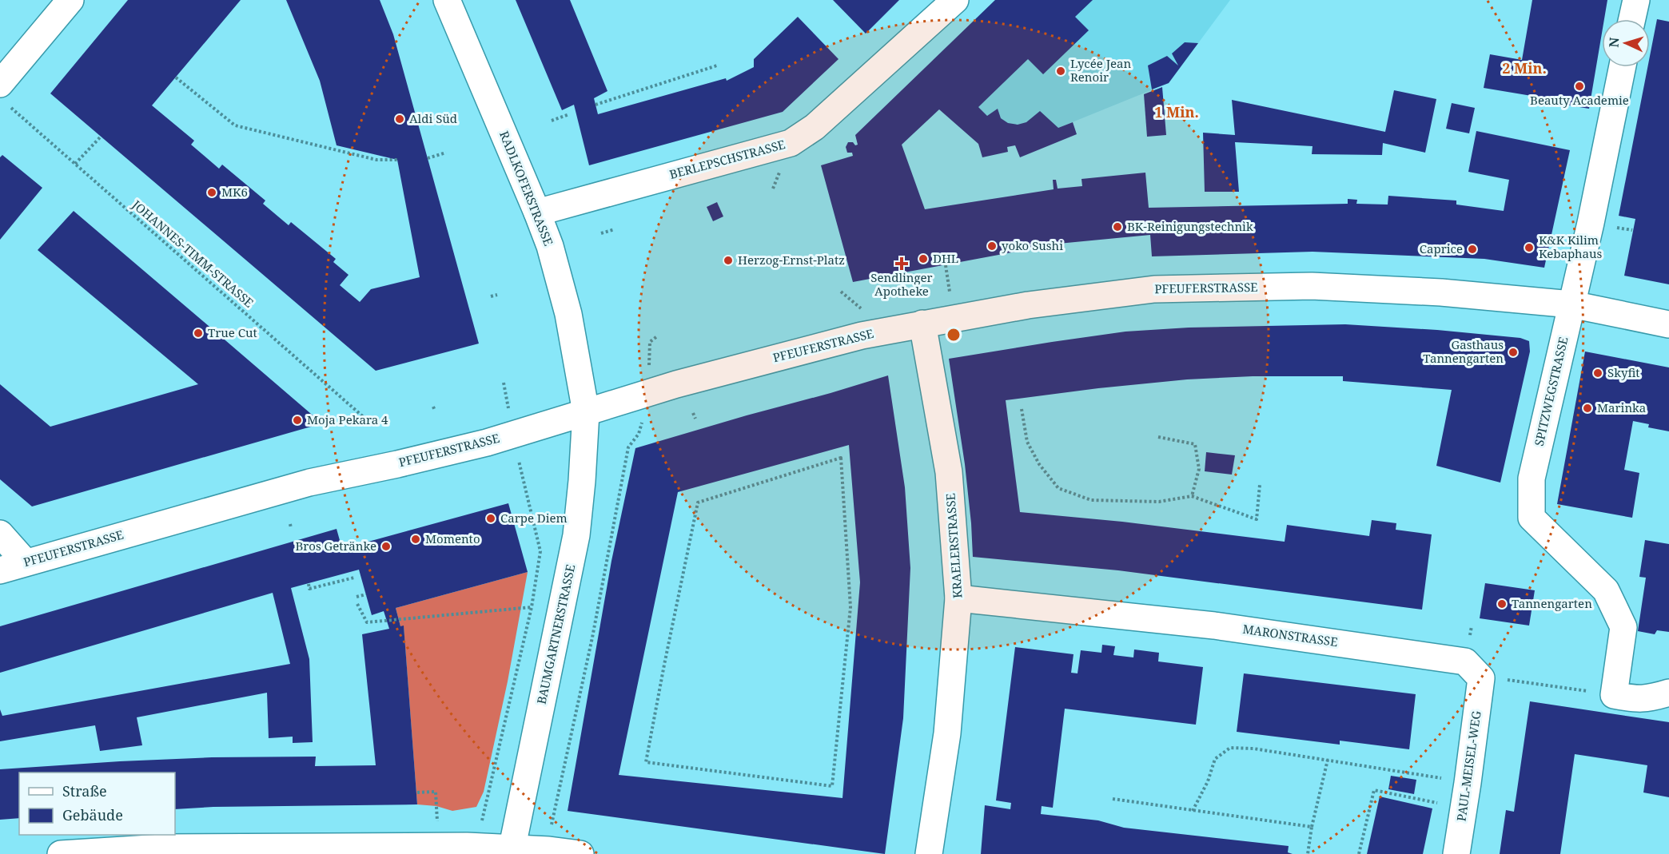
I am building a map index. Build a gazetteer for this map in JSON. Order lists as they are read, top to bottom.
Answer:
{
  "streets": {
    "street": [
      "BERLEPSCHSTRASSE",
      "RADLKOFERSTRASSE",
      "PFEUFERSTRASSE",
      "SPITZWEGSTRASSE",
      "KRAELERSTRASSE",
      "BAUMGARTNERSTRASSE",
      "MARONSTRASSE",
      "PAUL-MEISEL-WEG"
    ],
    "path": ["JOHANNES-TIMM-STRASSE"]
  },
  "crossings": [
    ["BERLEPSCHSTRASSE", "RADLKOFERSTRASSE"],
    ["RADLKOFERSTRASSE", "PFEUFERSTRASSE"],
    ["RADLKOFERSTRASSE", "BAUMGARTNERSTRASSE"],
    ["PFEUFERSTRASSE", "SPITZWEGSTRASSE"],
    ["PFEUFERSTRASSE", "KRAELERSTRASSE"],
    ["PFEUFERSTRASSE", "BAUMGARTNERSTRASSE"],
    ["KRAELERSTRASSE", "MARONSTRASSE"],
    ["MARONSTRASSE", "PAUL-MEISEL-WEG"]
  ],
  "places": {
    "other": [
      "Lycée Jean Renoir",
      "Beauty Academie",
      "Aldi Süd",
      "MK6",
      "BK-Reinigungstechnik",
      "yoko Sushi",
      "K&K Kilim Kebaphaus",
      "Caprice",
      "DHL",
      "Herzog-Ernst-Platz",
      "True Cut",
      "Gasthaus Tannengarten",
      "Skyfit",
      "Marinka",
      "Moja Pekara 4",
      "Carpe Diem",
      "Momento",
      "Bros Getränke",
      "Tannengarten"
    ],
    "health": ["Sendlinger Apotheke"]
  },
  "legend": ["Straße", "Gebäude"],
  "north": "left",
  "rings": ["2 Min.", "1 Min."]
}
